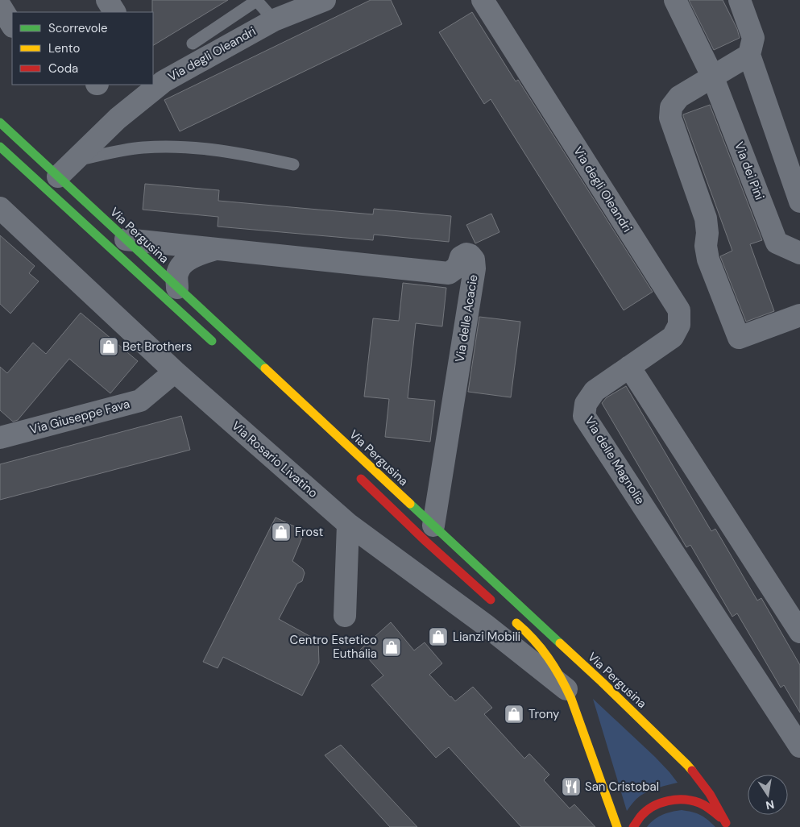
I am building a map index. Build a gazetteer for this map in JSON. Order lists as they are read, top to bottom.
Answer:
{
  "streets": {
    "main road": ["Via Pergusina"],
    "street": [
      "Via degli Oleandri",
      "Via dei Pini",
      "Via delle Acacie",
      "Via Giuseppe Fava",
      "Via Rosario Livatino",
      "Via delle Magnolie"
    ]
  },
  "crossings": [
    ["Via degli Oleandri", "Via Pergusina"],
    ["Via degli Oleandri", "Via delle Magnolie"],
    ["Via Pergusina", "Via delle Acacie"],
    ["Via Giuseppe Fava", "Via Rosario Livatino"]
  ],
  "places": {
    "shop": [
      "Bet Brothers",
      "Frost",
      "Lianzi Mobili",
      "Centro Estetico Euthalia",
      "Trony"
    ],
    "restaurant": ["San Cristobal"]
  },
  "legend": ["Scorrevole", "Lento", "Coda"],
  "north": "bottom"
}
